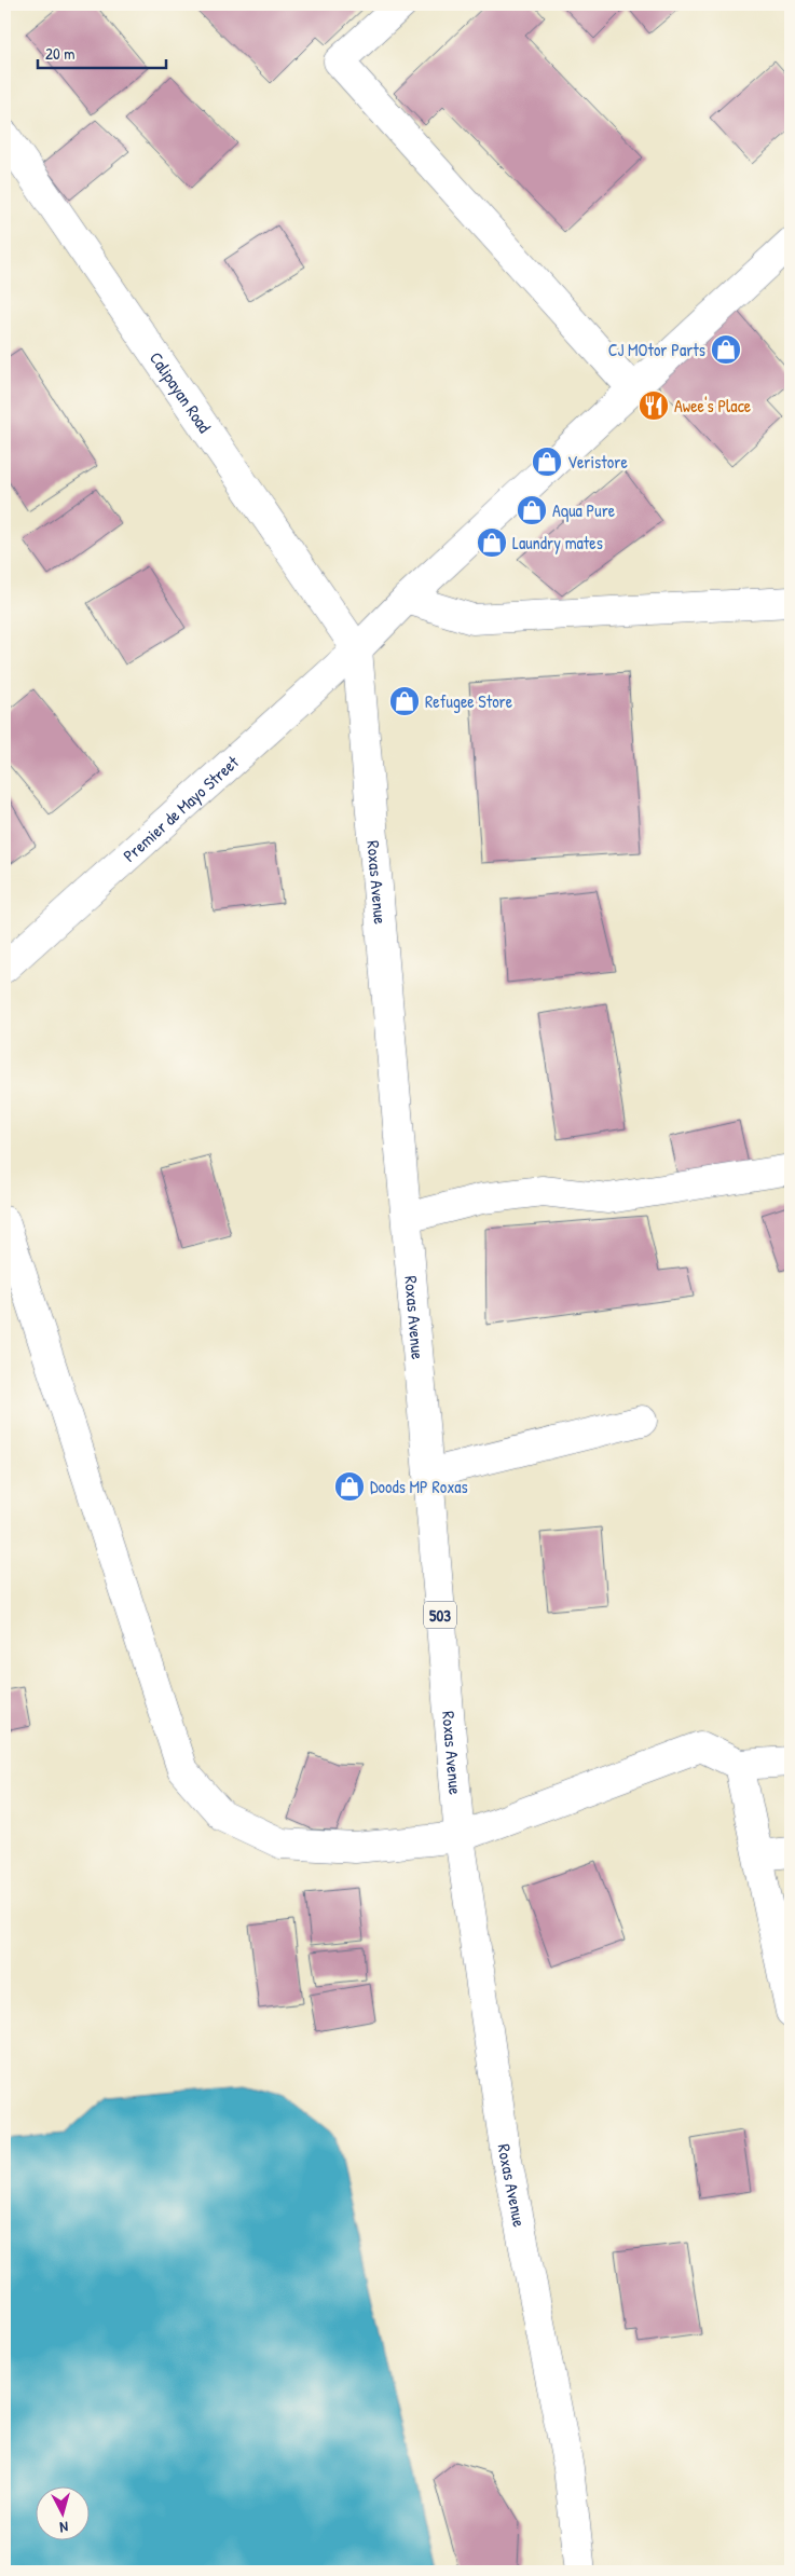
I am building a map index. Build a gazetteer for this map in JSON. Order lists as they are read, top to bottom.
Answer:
{
  "streets": {
    "main road": [
      "Calipayan Road",
      "Premier de Mayo Street",
      "Roxas Avenue",
      "503"
    ]
  },
  "crossings": [
    ["Calipayan Road", "Premier de Mayo Street"],
    ["Calipayan Road", "Roxas Avenue"],
    ["Premier de Mayo Street", "Roxas Avenue"]
  ],
  "places": {
    "shop": [
      "CJ MOtor Parts",
      "Veristore",
      "Aqua Pure",
      "Laundry mates",
      "Refugee Store",
      "Doods MP Roxas"
    ],
    "restaurant": ["Awee's Place"]
  },
  "scale_bar": "20 m",
  "north": "bottom"
}
